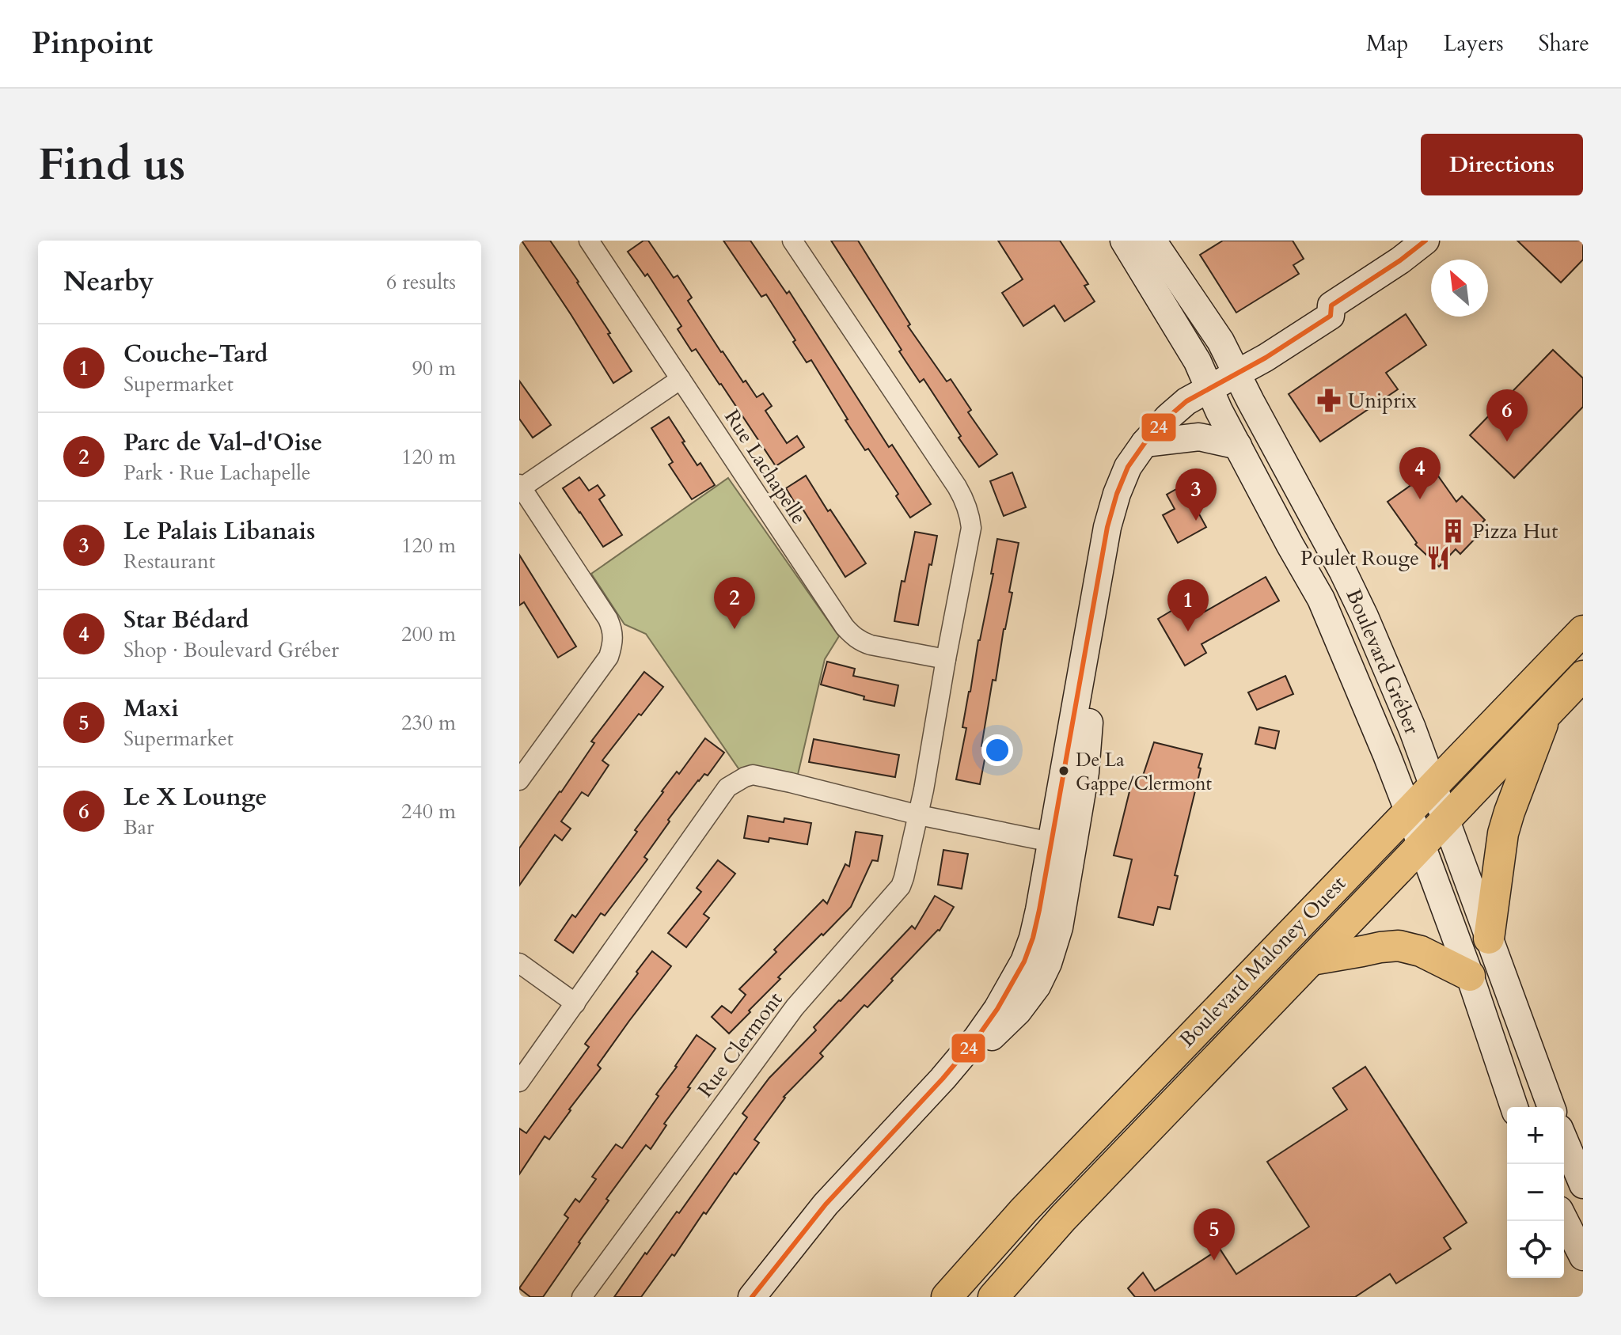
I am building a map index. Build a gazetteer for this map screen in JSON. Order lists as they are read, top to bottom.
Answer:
{
  "streets": {
    "main road": ["Boulevard Gréber", "Boulevard Maloney Ouest"],
    "street": ["Rue Lachapelle", "Rue Clermont"]
  },
  "crossings": [
    ["Boulevard Gréber", "Boulevard Maloney Ouest"]
  ],
  "places": {
    "pharmacy": ["Uniprix"],
    "building": ["Pizza Hut"],
    "restaurant": ["Poulet Rouge"],
    "other": ["De La Gappe/Clermont"]
  },
  "lines": ["transit line 24"],
  "north": "top left",
  "page": {
    "header": "Pinpoint",
    "nav": ["Map", "Layers", "Share"],
    "buttons": "Directions",
    "title": "Find us",
    "heading": ["Nearby", "6 results"],
    "list": [
      {
        "mark": "1",
        "name": "Couche-Tard",
        "note": "Supermarket",
        "value": "90 m"
      },
      {
        "mark": "2",
        "name": "Parc de Val-d'Oise",
        "note": "Park · Rue Lachapelle",
        "value": "120 m"
      },
      {
        "mark": "3",
        "name": "Le Palais Libanais",
        "note": "Restaurant",
        "value": "120 m"
      },
      {
        "mark": "4",
        "name": "Star Bédard",
        "note": "Shop · Boulevard Gréber",
        "value": "200 m"
      },
      {
        "mark": "5",
        "name": "Maxi",
        "note": "Supermarket",
        "value": "230 m"
      },
      {
        "mark": "6",
        "name": "Le X Lounge",
        "note": "Bar",
        "value": "240 m"
      }
    ],
    "pins": [
      "6",
      "4",
      "3",
      "2",
      "1",
      "5"
    ],
    "map_buttons": ["+", "−"]
  }
}
